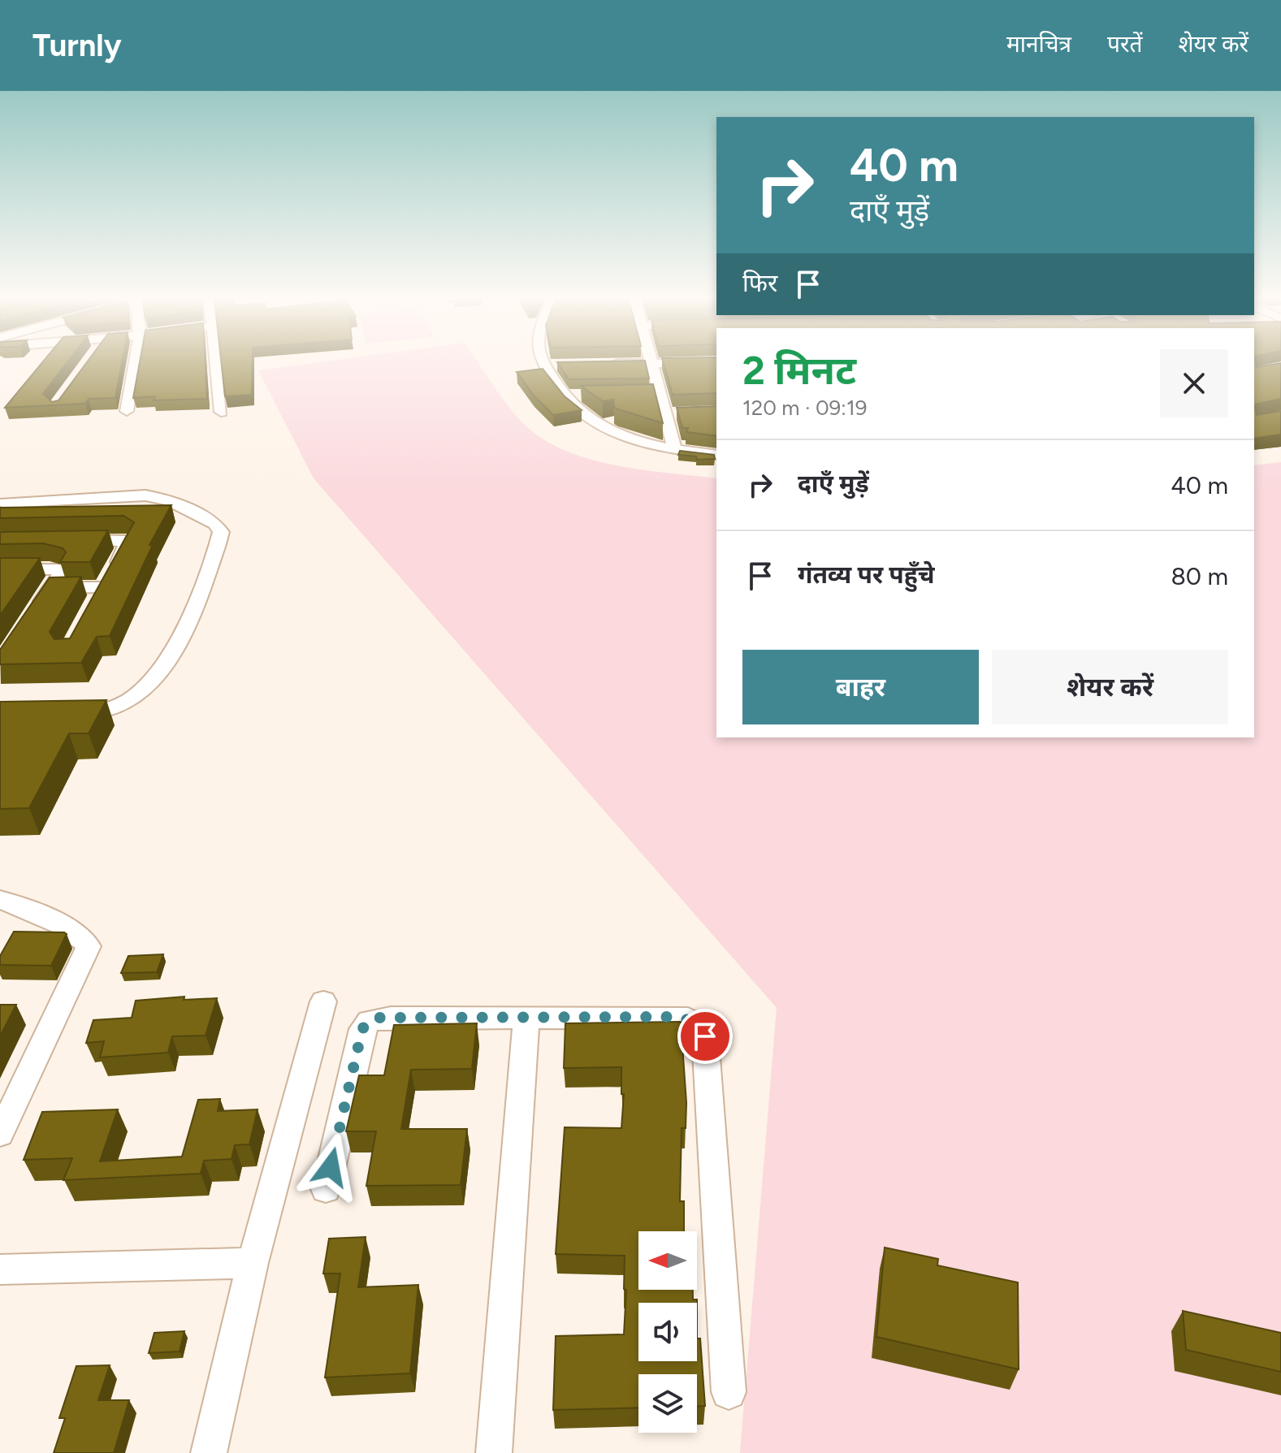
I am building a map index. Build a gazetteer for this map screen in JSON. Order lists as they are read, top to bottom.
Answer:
{
  "north": "left",
  "page": {
    "header": "Turnly",
    "nav": ["मानचित्र", "परतें", "शेयर करें"],
    "turn": ["40 m", "दाएँ मुड़ें"],
    "then": "फिर",
    "heading": ["2 मिनट", "120 m · 09:19"],
    "list": [
      {
        "name": "दाएँ मुड़ें",
        "value": "40 m"
      },
      {
        "name": "गंतव्य पर पहुँचे",
        "value": "80 m"
      }
    ],
    "buttons": ["बाहर", "शेयर करें"]
  }
}
